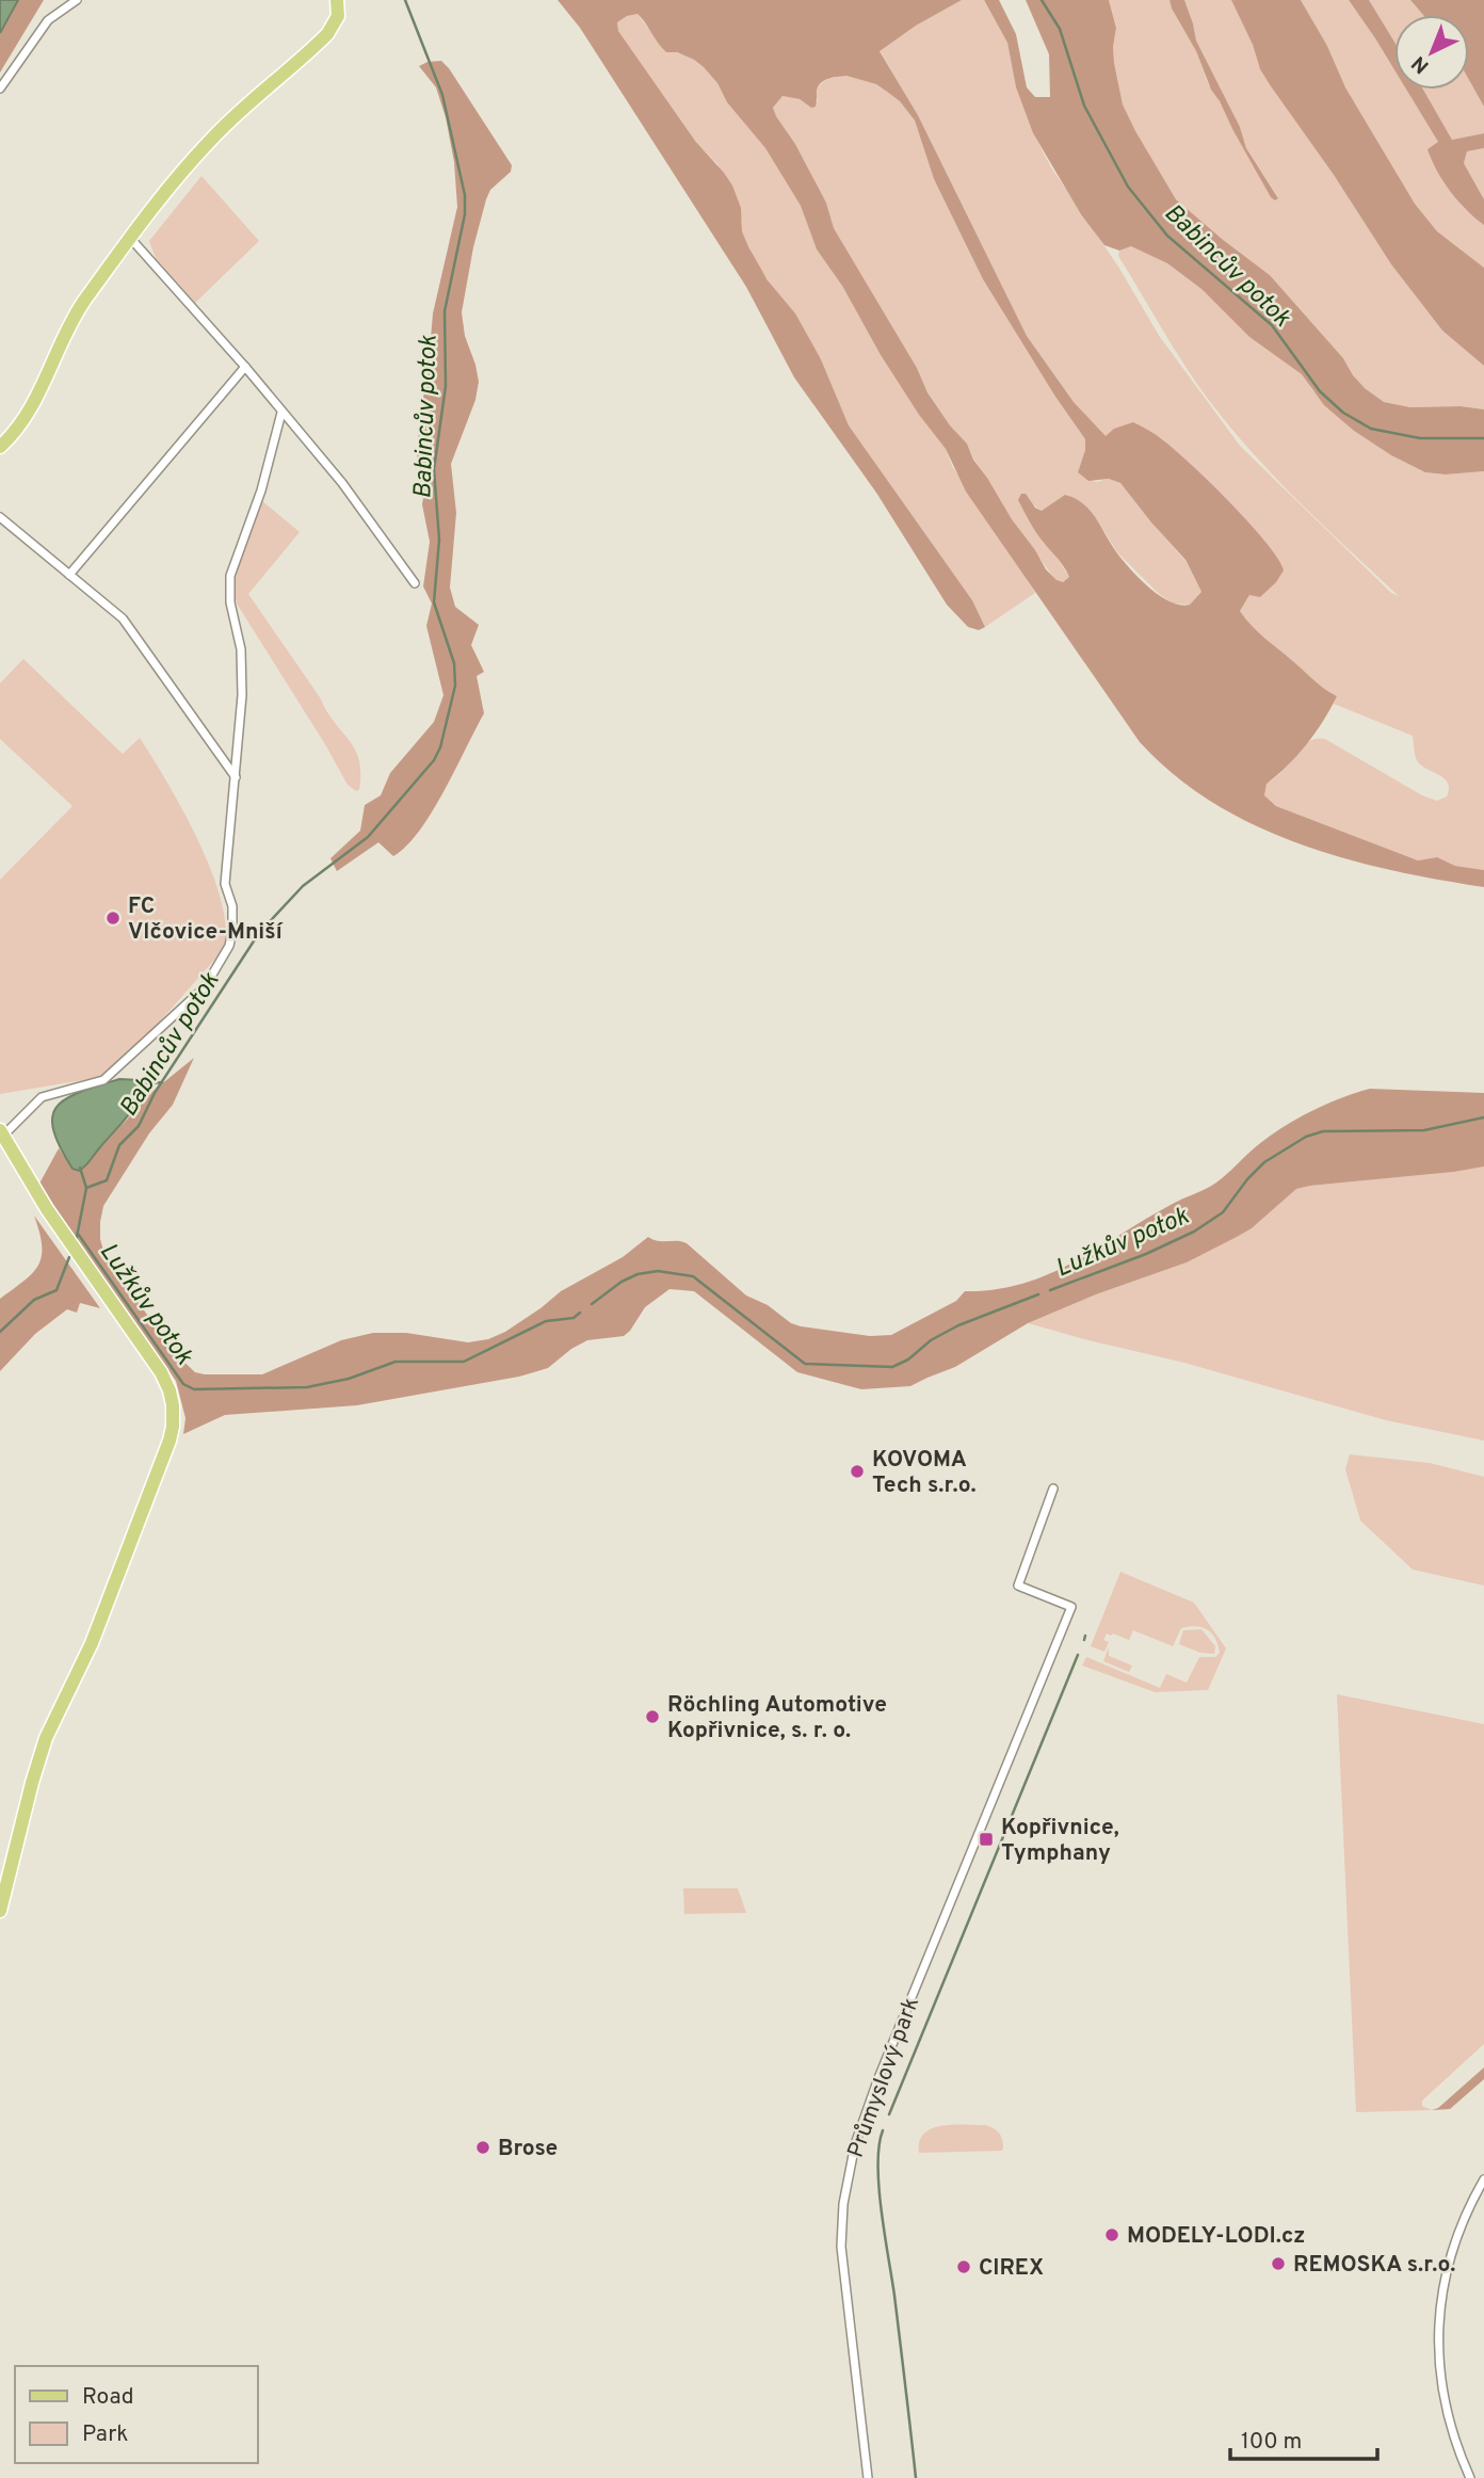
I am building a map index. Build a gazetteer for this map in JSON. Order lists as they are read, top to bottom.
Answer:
{
  "streets": {
    "street": ["Průmyslový park"]
  },
  "water": ["Babincův potok", "Lužkův potok"],
  "places": {
    "other": [
      "FC Vlčovice-Mniší",
      "KOVOMA Tech s.r.o.",
      "Röchling Automotive Kopřivnice, s. r. o.",
      "Brose",
      "MODELY-LODI.cz",
      "REMOSKA s.r.o.",
      "CIREX"
    ],
    "transit": ["Kopřivnice, Tymphany"]
  },
  "legend": ["Road", "Park"],
  "scale_bar": "100 m",
  "north": "bottom left"
}
